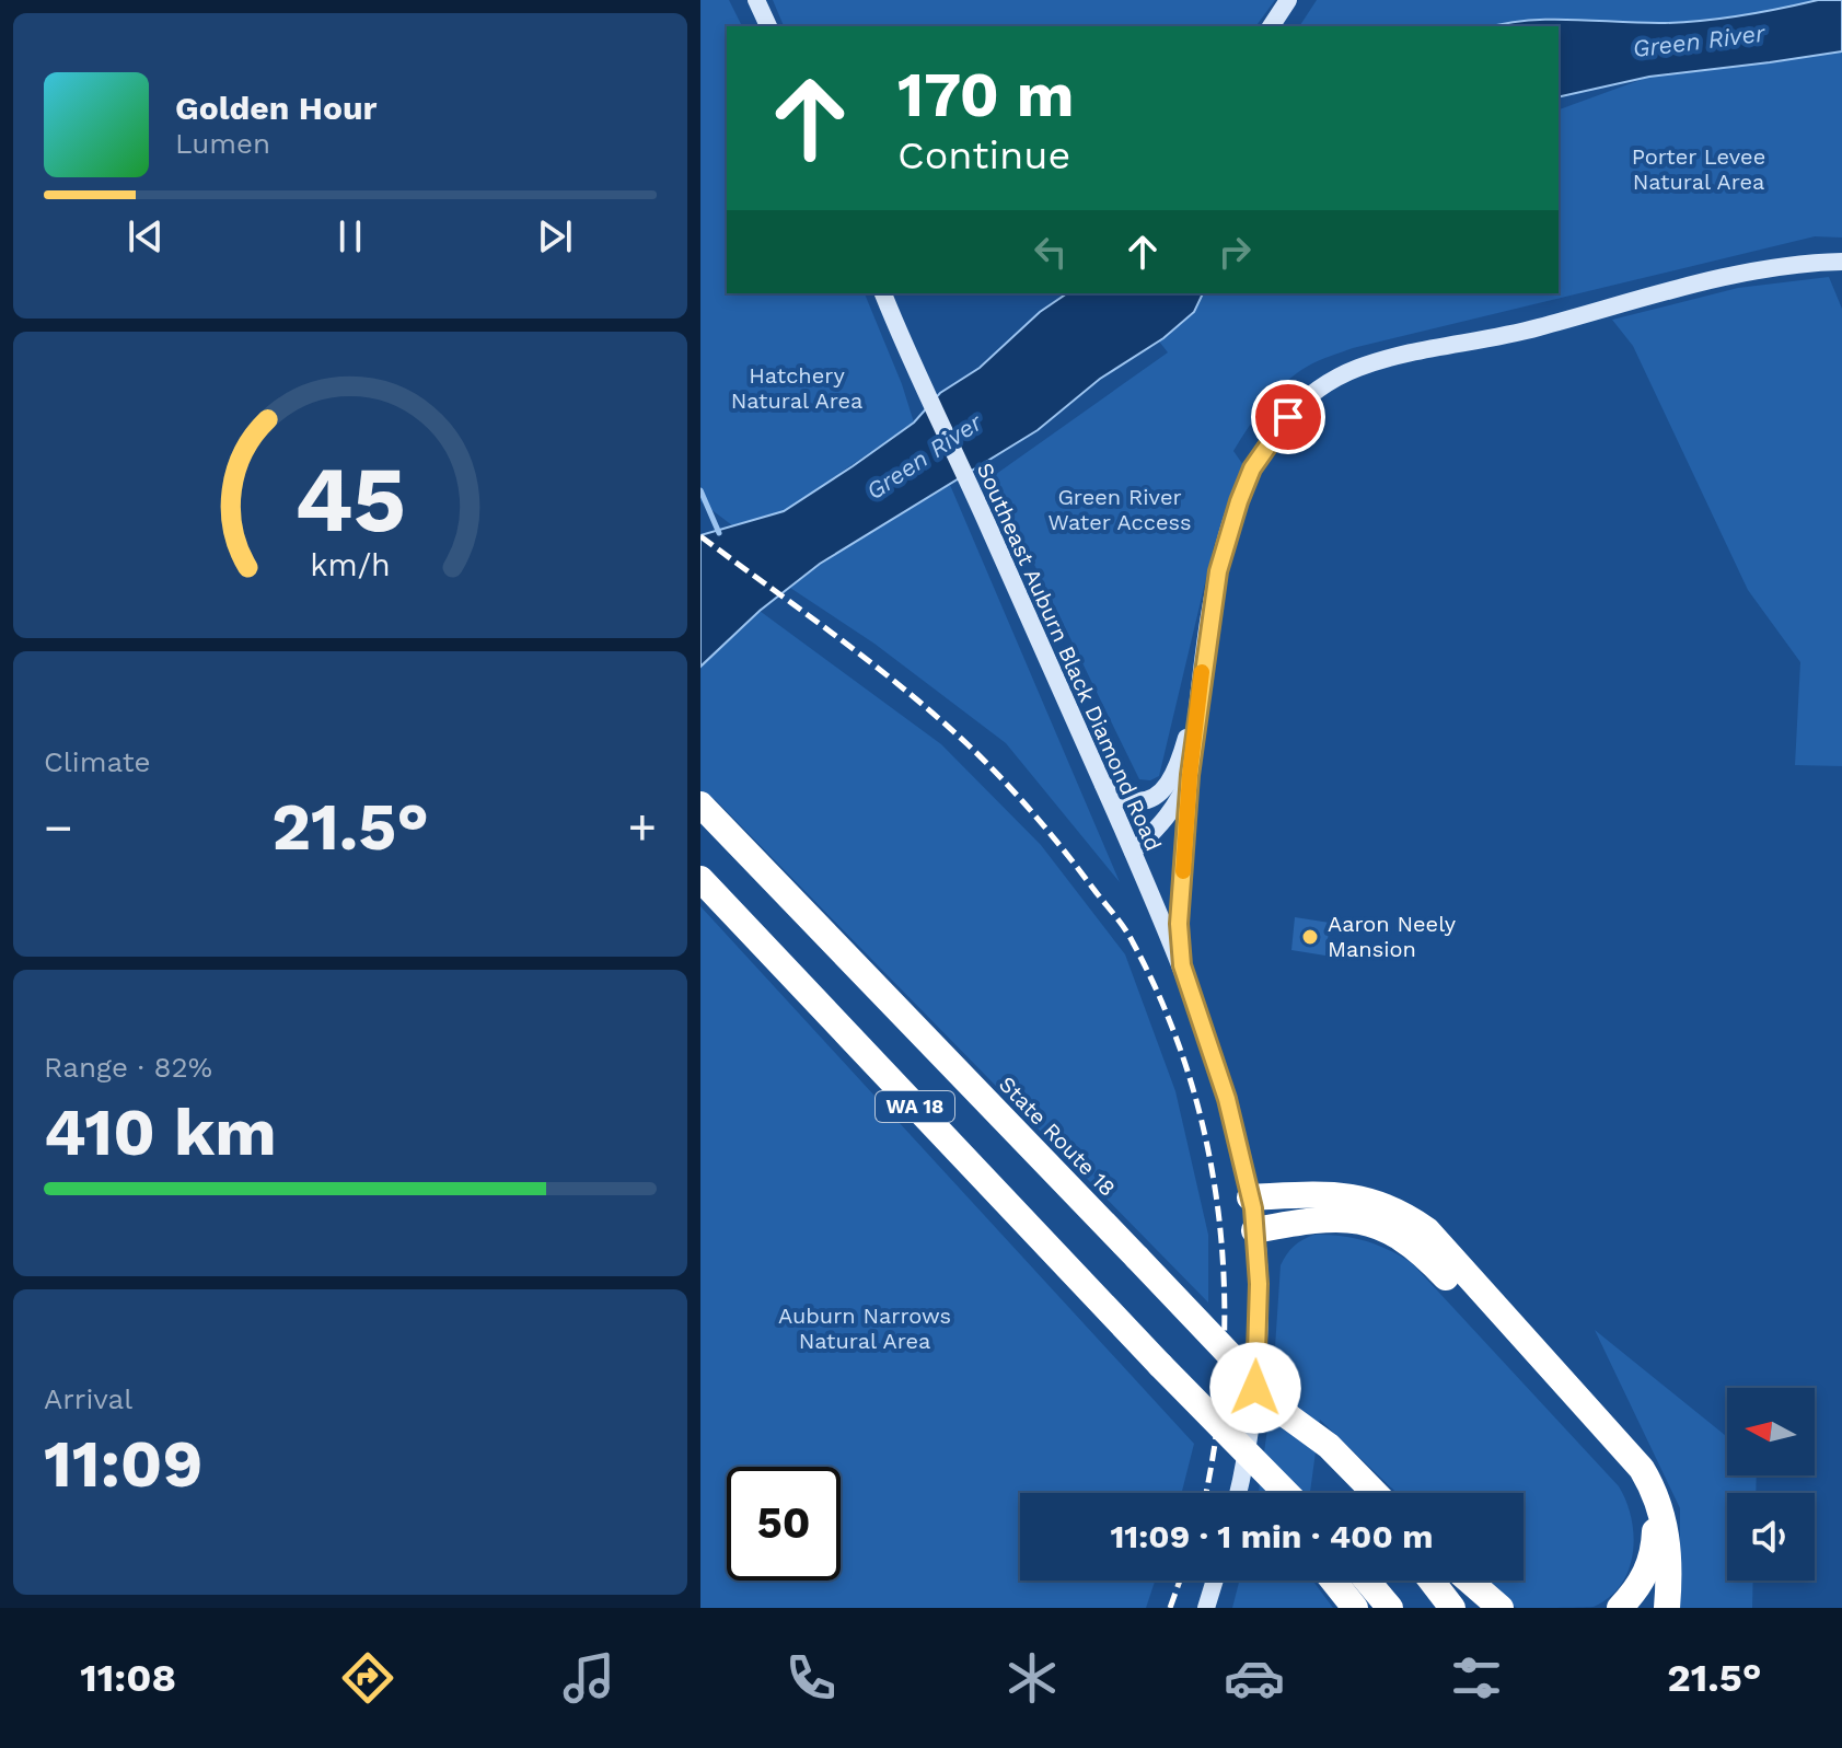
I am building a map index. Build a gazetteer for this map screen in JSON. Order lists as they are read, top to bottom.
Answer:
{
  "streets": {
    "highway": ["WA 18", "State Route 18"],
    "street": ["Southeast Auburn Black Diamond Road"]
  },
  "water": ["Green River"],
  "parks": [
    "Porter Levee Natural Area",
    "Hatchery Natural Area",
    "Green River Water Access",
    "Auburn Narrows Natural Area"
  ],
  "places": ["Aaron Neely Mansion"],
  "north": "left",
  "page": {
    "turn": ["170 m", "Continue"],
    "song": ["Golden Hour", "Lumen"],
    "tile": [
      "Climate",
      ["Range · 82%", "410 km"],
      ["Arrival", "11:09"]
    ],
    "heat": ["−", "21.5°", "+"],
    "limit": "50",
    "trip": "11:09 · 1 min · 400 m",
    "tabs": ["11:08", "21.5°"],
    "gauge": ["45", "km/h"]
  }
}
